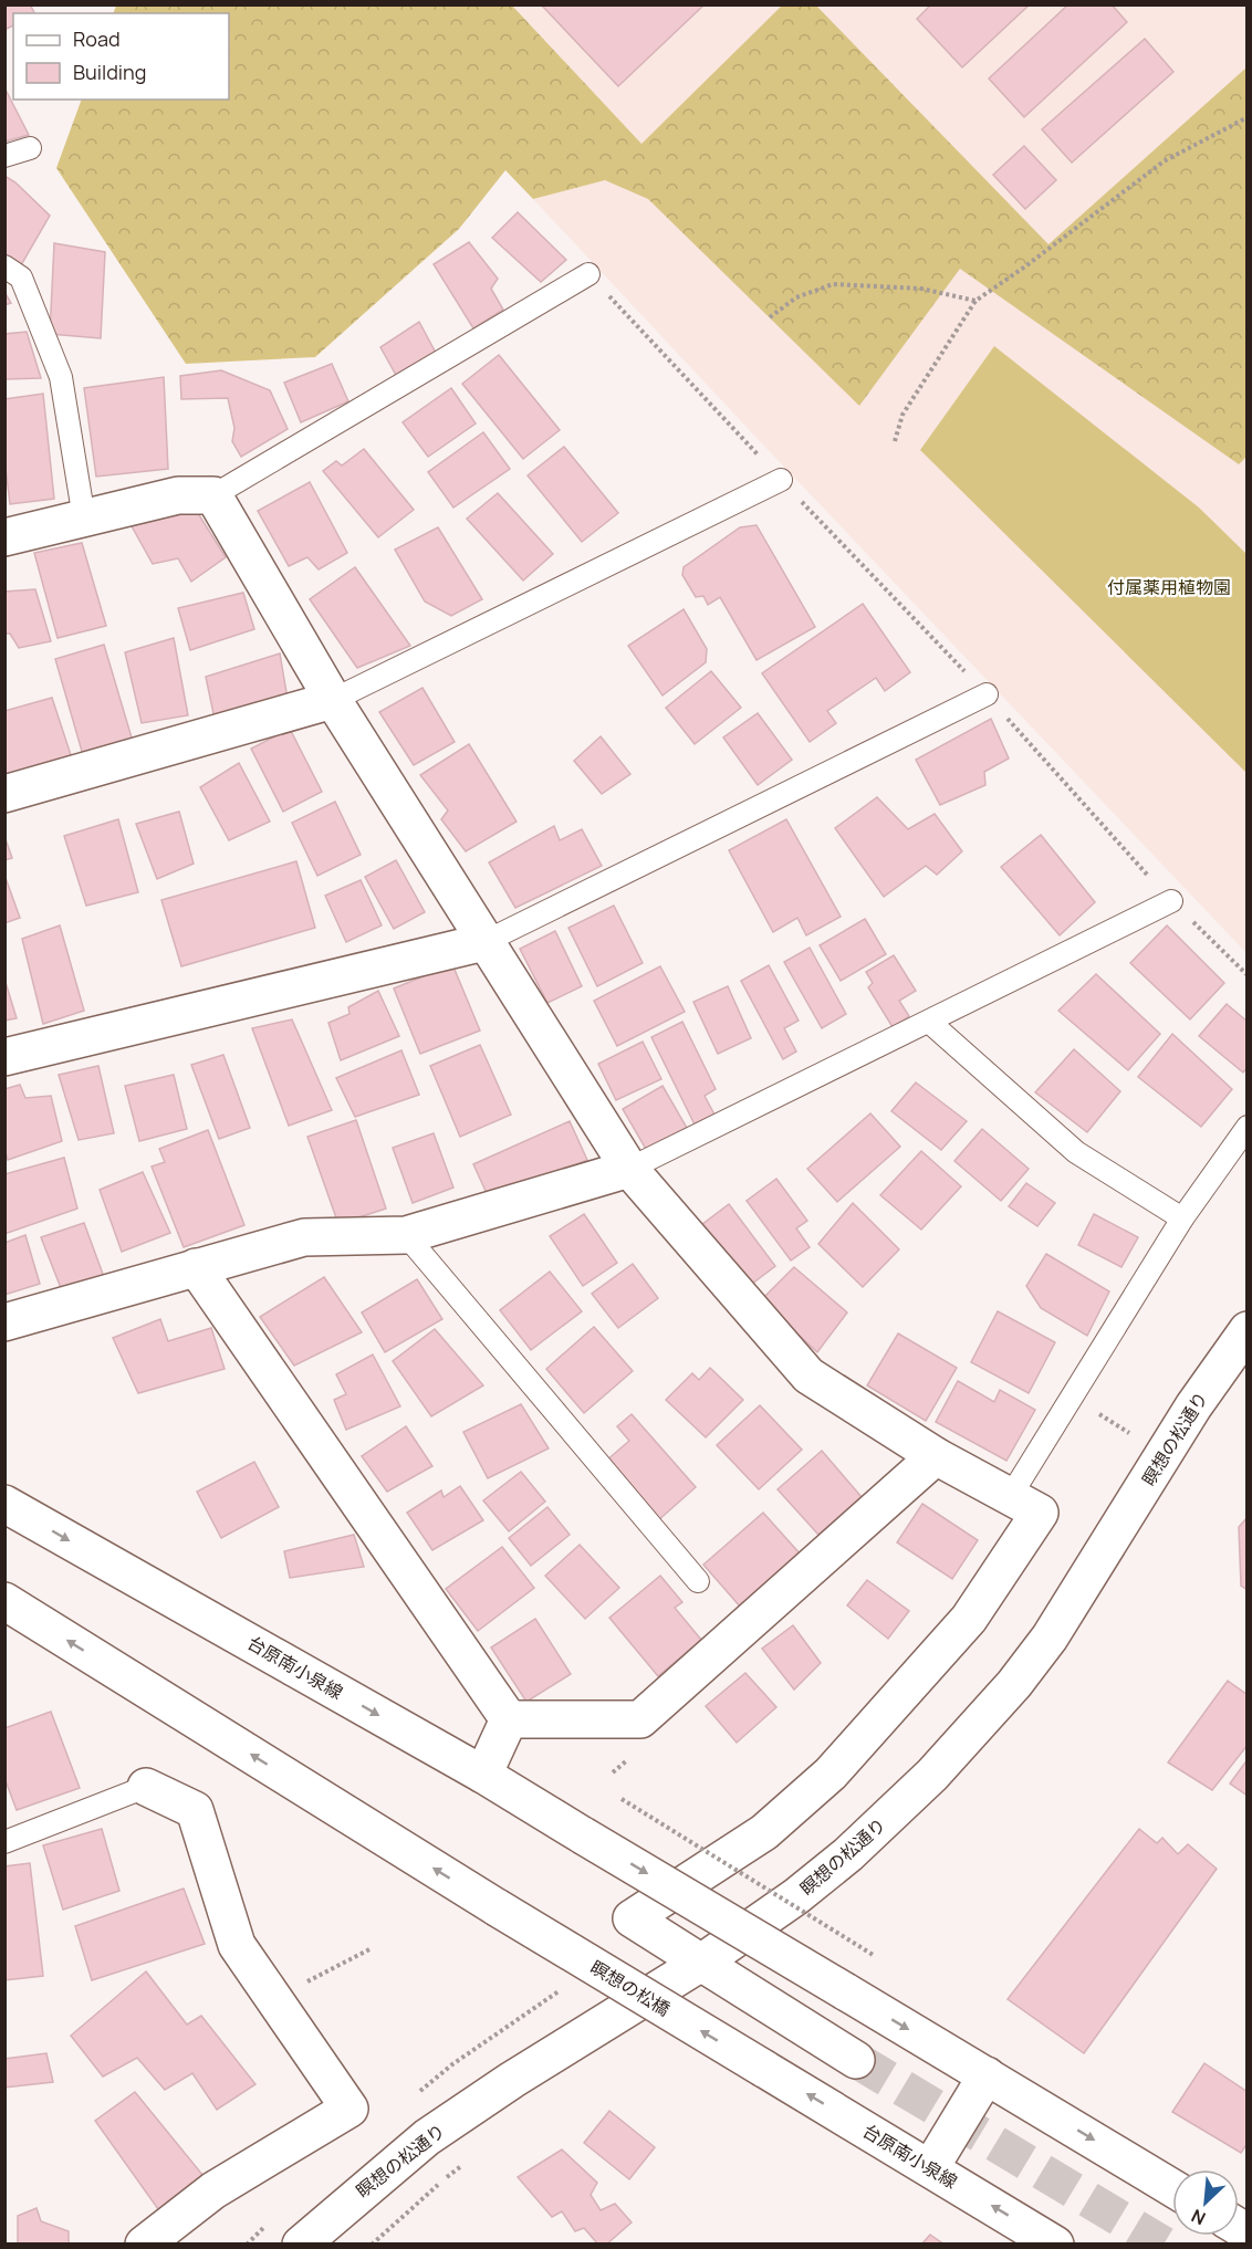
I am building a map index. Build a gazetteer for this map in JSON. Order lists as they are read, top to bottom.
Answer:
{
  "streets": {
    "street": ["瞑想の松通り", "台原南小泉線", "瞑想の松橋"]
  },
  "crossings": [
    ["台原南小泉線", "瞑想の松橋"]
  ],
  "parks": ["付属薬用植物園"],
  "legend": ["Road", "Building"],
  "north": "bottom left"
}
